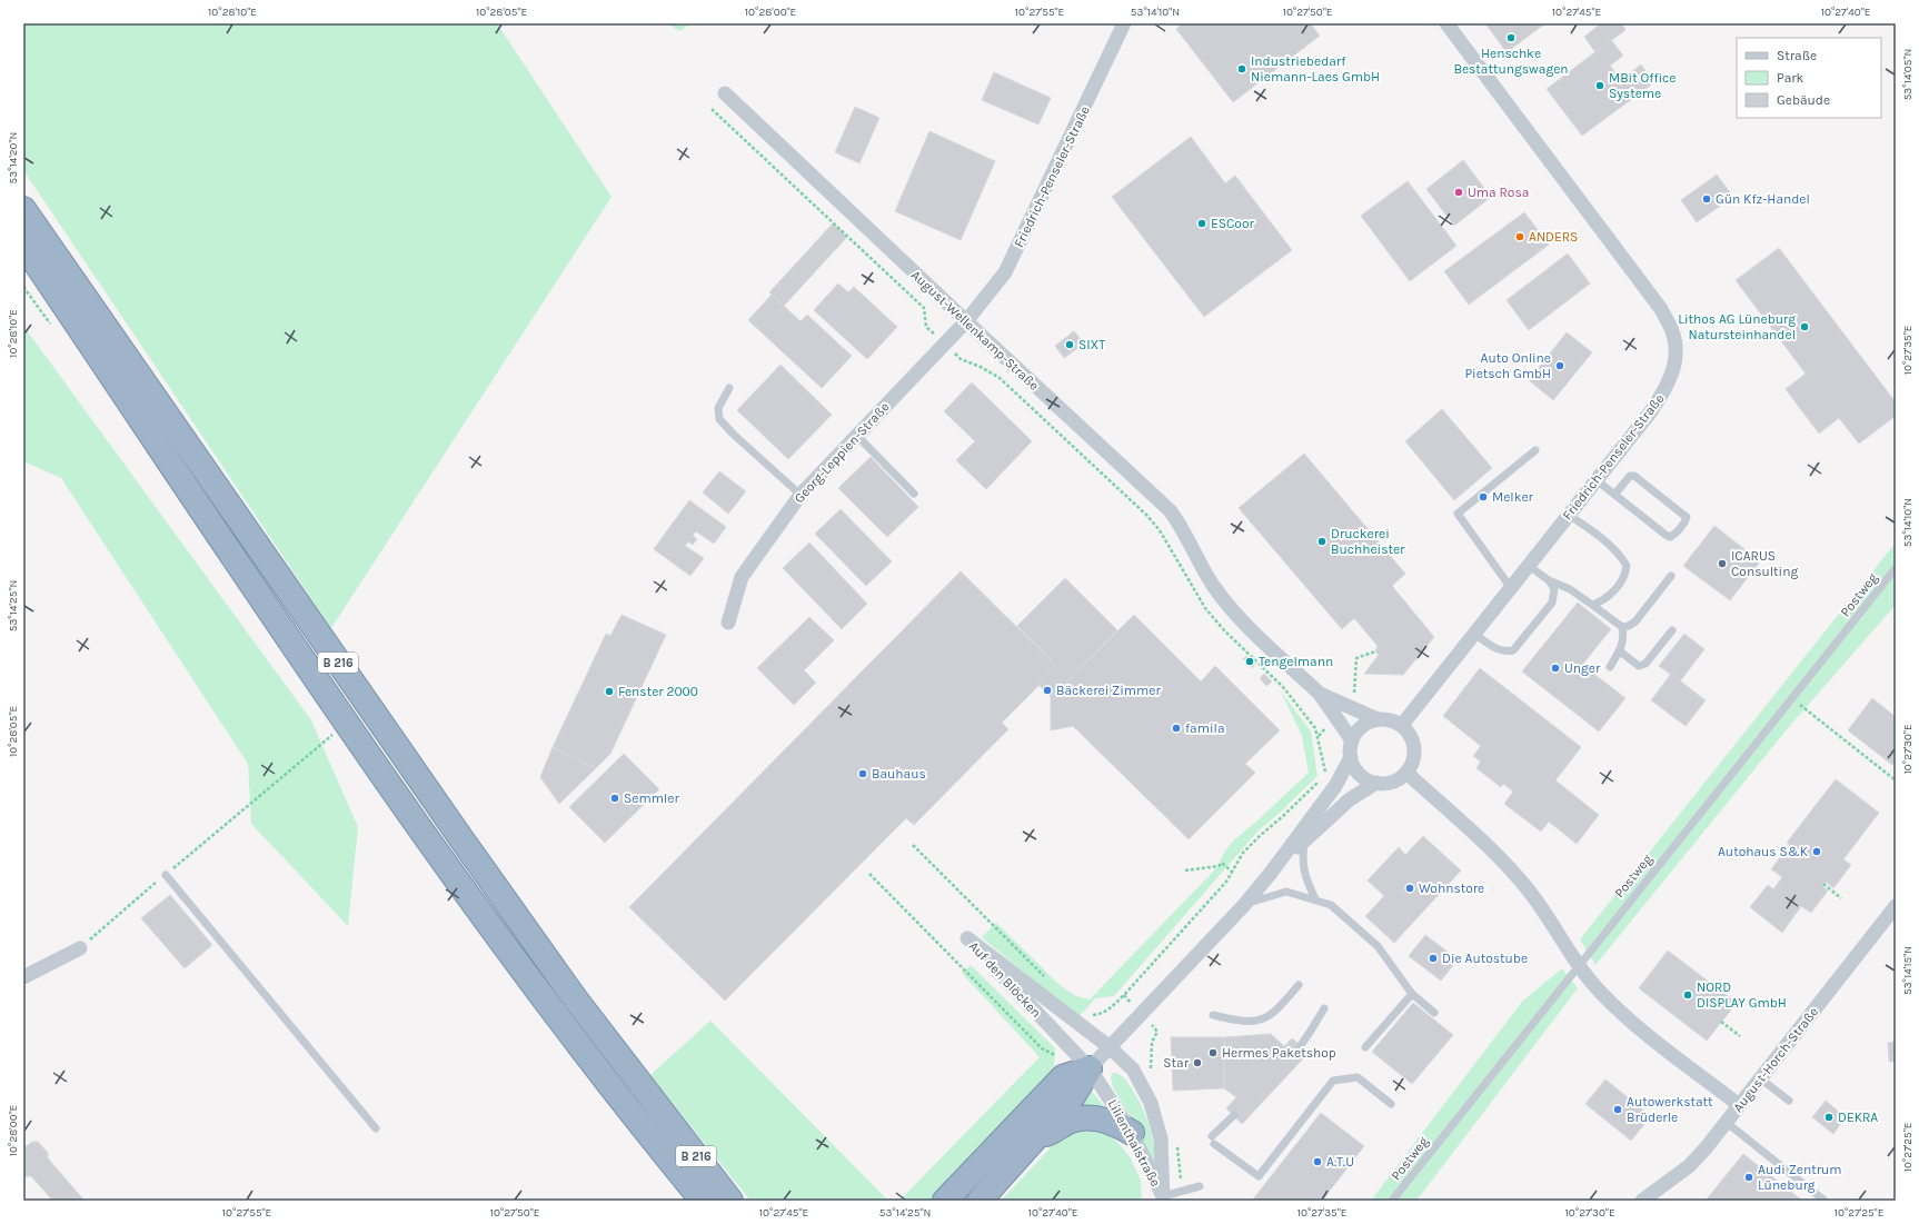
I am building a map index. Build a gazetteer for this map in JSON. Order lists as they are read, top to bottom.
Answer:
{
  "streets": {
    "highway": ["B 216"],
    "street": [
      "Friedrich-Penseler-Straße",
      "August-Wellenkamp-Straße",
      "Georg-Leppien-Straße",
      "Auf den Blöcken",
      "August-Horch-Straße",
      "Lilienthalstraße"
    ],
    "lane": ["Postweg"]
  },
  "crossings": [
    ["Friedrich-Penseler-Straße", "August-Wellenkamp-Straße"],
    ["Friedrich-Penseler-Straße", "Georg-Leppien-Straße"],
    ["August-Wellenkamp-Straße", "Georg-Leppien-Straße"],
    ["Auf den Blöcken", "Lilienthalstraße"]
  ],
  "places": [
    "Henschke Bestattungswagen",
    "Industriebedarf Niemann-Laes GmbH",
    "MBit Office Systeme",
    "Uma Rosa",
    "Gün Kfz-Handel",
    "ESCoor",
    "ANDERS",
    "Lithos AG Lüneburg Natursteinhandel",
    "SIXT",
    "Auto Online Pietsch GmbH",
    "Melker",
    "Druckerei Buchheister",
    "ICARUS Consulting",
    "Tengelmann",
    "Unger",
    "Bäckerei Zimmer",
    "Fenster 2000",
    "famila",
    "Bauhaus",
    "Semmler",
    "Autohaus S&K",
    "Wohnstore",
    "Die Autostube",
    "NORD DISPLAY GmbH",
    "Hermes Paketshop",
    "Star",
    "Autowerkstatt Brüderle",
    "DEKRA",
    "A.T.U",
    "Audi Zentrum Lüneburg"
  ],
  "legend": ["Straße", "Park", "Gebäude"],
  "coordinates": [
    "10°28'10\"E",
    "10°28'05\"E",
    "10°28'00\"E",
    "10°27'55\"E",
    "53°14'10\"N",
    "10°27'50\"E",
    "10°27'45\"E",
    "10°27'40\"E",
    "53°14'05\"N",
    "53°14'20\"N",
    "10°27'35\"E",
    "53°14'25\"N",
    "10°27'30\"E",
    "53°14'15\"N",
    "10°27'25\"E"
  ]
}
